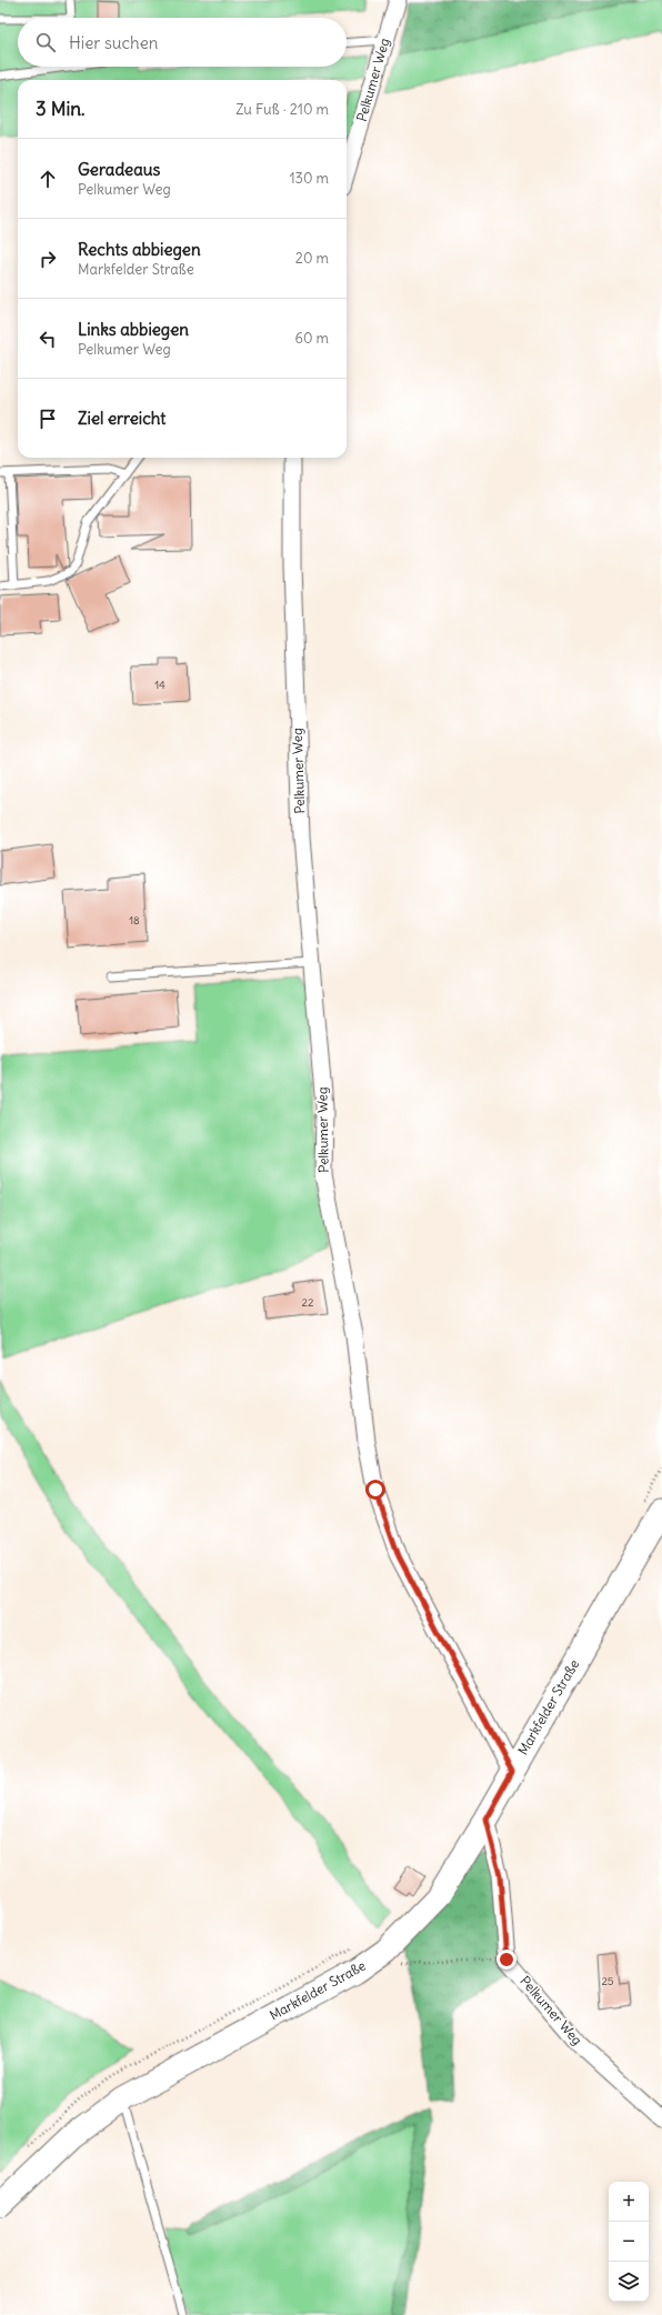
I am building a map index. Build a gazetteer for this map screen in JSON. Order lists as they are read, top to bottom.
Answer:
{
  "streets": {
    "street": ["Pelkumer Weg", "Markfelder Straße"]
  },
  "crossings": [
    ["Pelkumer Weg", "Markfelder Straße"]
  ],
  "house_numbers": [
    "14",
    "18",
    "22",
    "25"
  ],
  "page": {
    "search": "Hier suchen",
    "heading": ["3 Min.", "Zu Fuß · 210 m"],
    "list": [
      ["Geradeaus", "Pelkumer Weg", "130 m"],
      ["Rechts abbiegen", "Markfelder Straße", "20 m"],
      ["Links abbiegen", "Pelkumer Weg", "60 m"],
      "Ziel erreicht"
    ],
    "map_buttons": ["+", "−"]
  }
}
